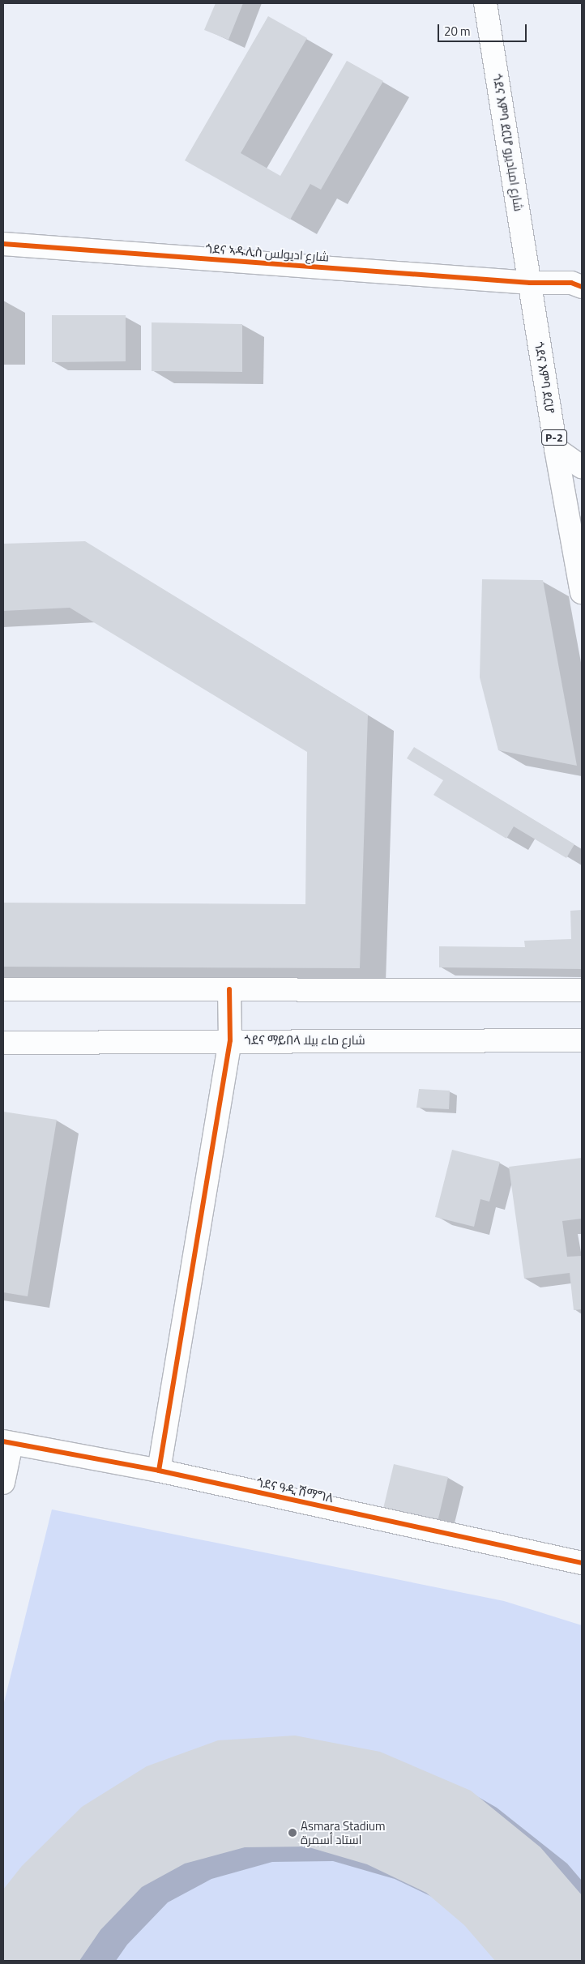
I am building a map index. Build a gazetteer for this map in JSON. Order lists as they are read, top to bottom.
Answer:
{
  "streets": {
    "main road": [
      "ጎደና እምባ ደርሆ شارع امباديرو",
      "ጎደና ኣዱሊስ شارع اديولس",
      "ጎደና እምባ ደርሆ",
      "P-2",
      "ጎደና ማይበላ شارع ماء بيلا",
      "ጎደና ዓዲ ሽማግለ"
    ]
  },
  "crossings": [
    ["ጎደና እምባ ደርሆ شارع امباديرو", "ጎደና ኣዱሊስ شارع اديولس"],
    ["ጎደና እምባ ደርሆ شارع امباديرو", "ጎደና እምባ ደርሆ"],
    ["ጎደና ኣዱሊስ شارع اديولس", "ጎደና እምባ ደርሆ"]
  ],
  "places": ["Asmara Stadium استاد أسمرة"],
  "scale_bar": "20 m"
}
